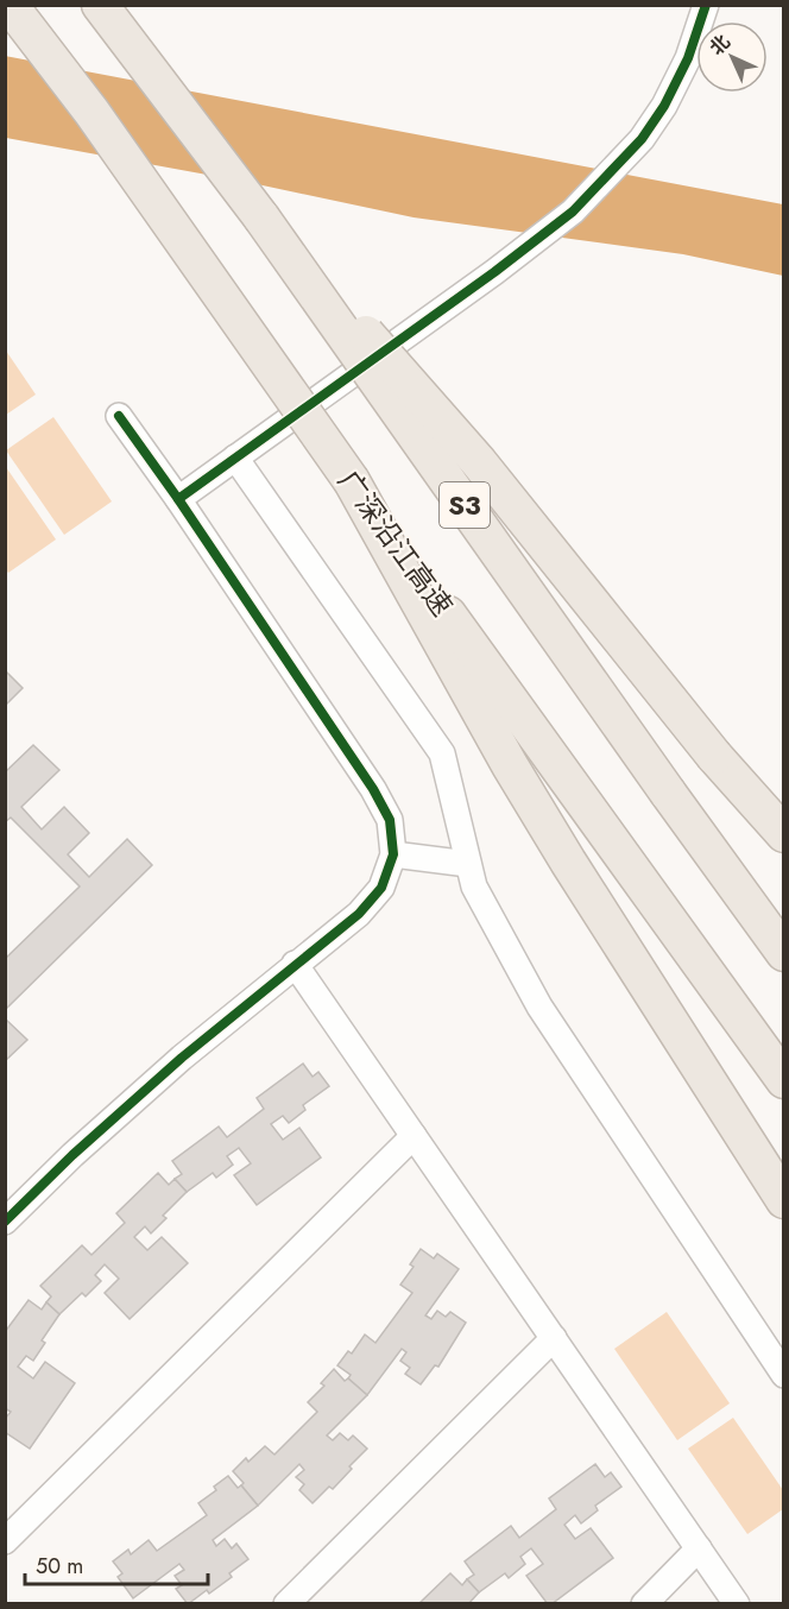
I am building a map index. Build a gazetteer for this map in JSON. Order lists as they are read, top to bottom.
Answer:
{
  "streets": {
    "highway": ["S3", "广深沿江高速"]
  },
  "scale_bar": "50 m",
  "north": "top left"
}
